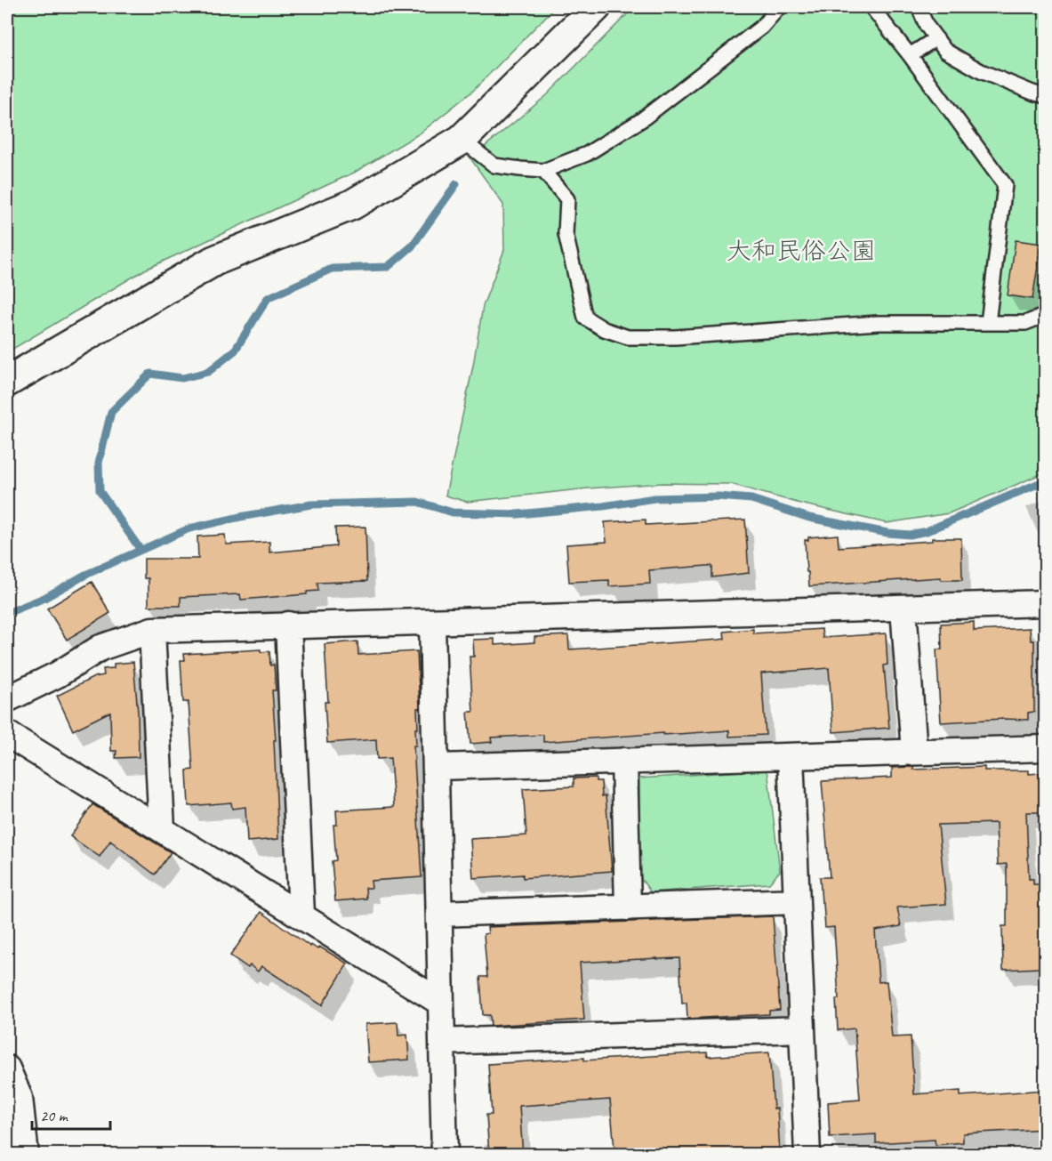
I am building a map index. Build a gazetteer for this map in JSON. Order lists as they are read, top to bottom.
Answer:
{
  "parks": ["大和民俗公園"],
  "scale_bar": "20 m"
}
